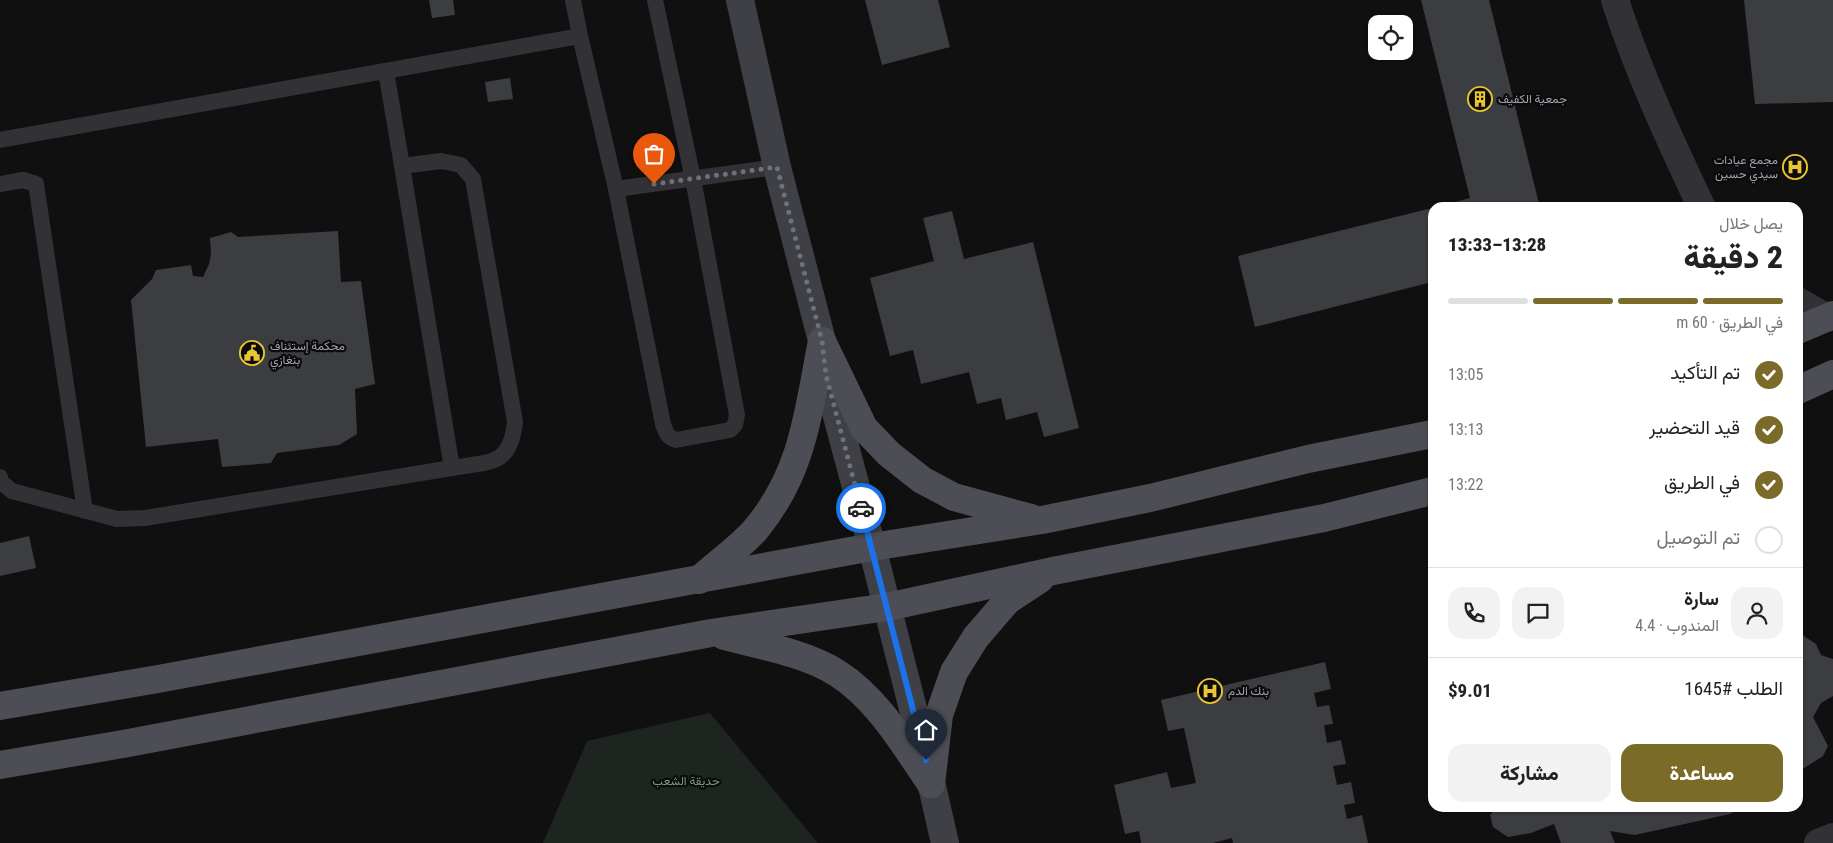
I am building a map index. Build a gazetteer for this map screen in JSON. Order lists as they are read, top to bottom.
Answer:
{
  "parks": ["حديقة الشعب"],
  "places": {
    "building": ["جمعية الكفيف"],
    "hospital": ["مجمع عيادات سيدي حسين", "بنك الدم"],
    "public building": ["محكمة إستئناف بنغازي"]
  },
  "page": {
    "heading": ["2 دقيقة", "يصل خلال", "13:28–13:33"],
    "panel": [
      "سارة",
      "المندوب · 4.4",
      "الطلب #1645",
      "$9.01"
    ],
    "bar": "في الطريق · 60 m",
    "list": [
      ["تم التأكيد", "13:05"],
      ["قيد التحضير", "13:13"],
      ["في الطريق", "13:22"],
      "تم التوصيل"
    ],
    "buttons": ["مساعدة", "مشاركة"]
  }
}
